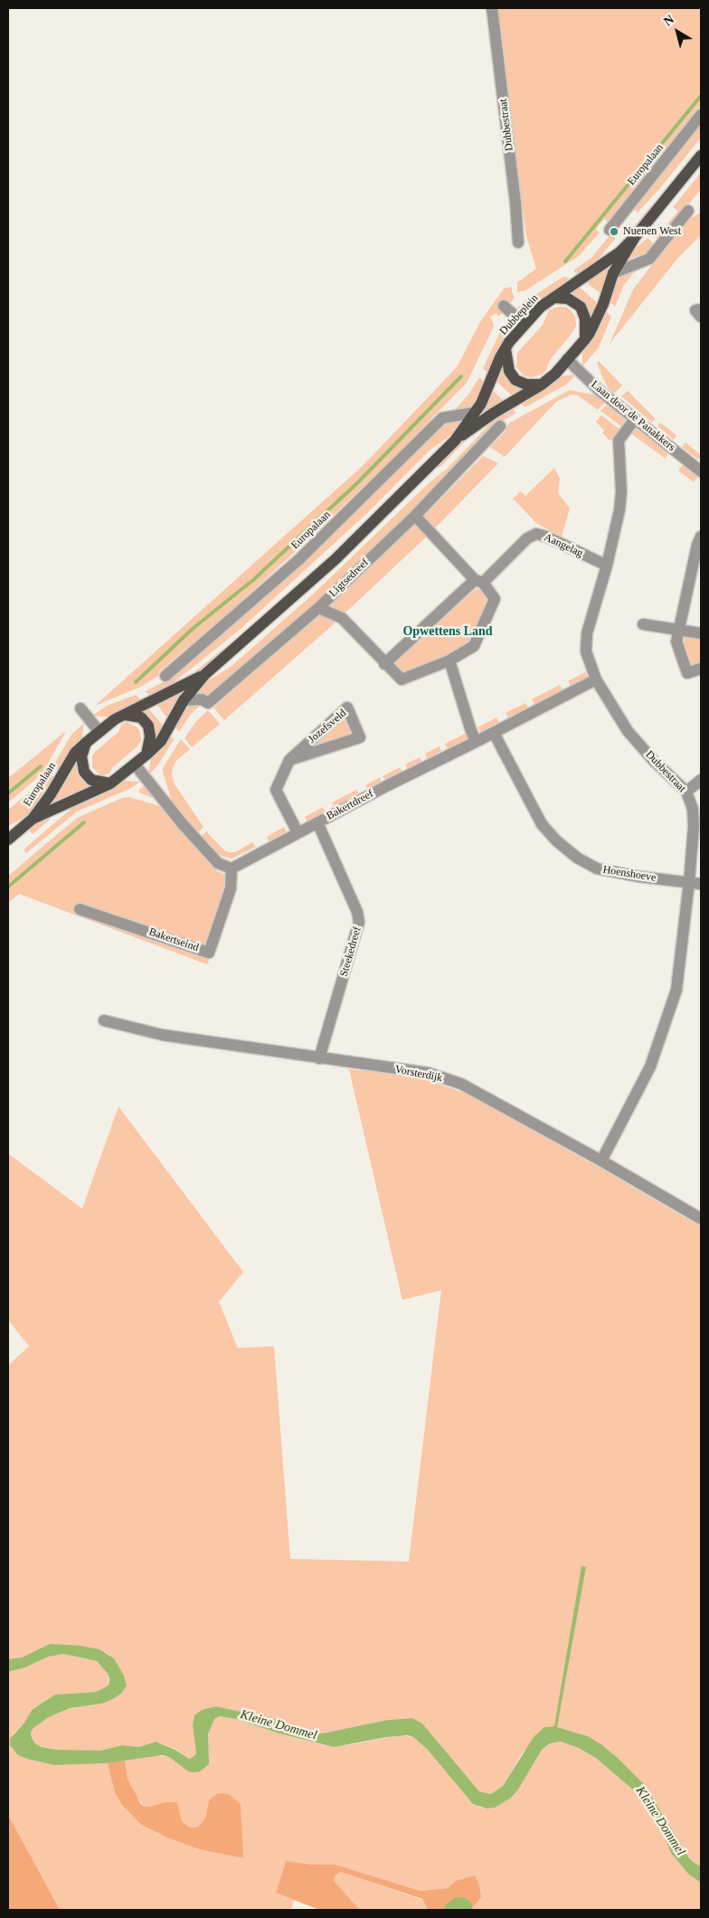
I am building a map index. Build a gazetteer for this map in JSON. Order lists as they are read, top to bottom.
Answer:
{
  "streets": {
    "main road": ["Europalaan", "Dubbeplein"],
    "street": [
      "Dubbestraat",
      "Laan door de Panakkers",
      "Aangelag",
      "Ligtsedreef",
      "Jozefsveld",
      "Bakertdreef",
      "Hoenshoeve",
      "Bakertseind",
      "Steekedreef",
      "Vorsterdijk"
    ]
  },
  "crossings": [
    ["Dubbestraat", "Laan door de Panakkers"],
    ["Dubbestraat", "Aangelag"],
    ["Dubbestraat", "Bakertdreef"],
    ["Dubbestraat", "Hoenshoeve"],
    ["Dubbestraat", "Vorsterdijk"],
    ["Dubbeplein", "Laan door de Panakkers"],
    ["Jozefsveld", "Bakertdreef"],
    ["Bakertdreef", "Hoenshoeve"],
    ["Bakertdreef", "Bakertseind"],
    ["Bakertdreef", "Steekedreef"],
    ["Steekedreef", "Vorsterdijk"]
  ],
  "districts": ["Opwettens Land"],
  "water": ["Kleine Dommel"],
  "places": ["Nuenen West"],
  "north": "top left"
}
